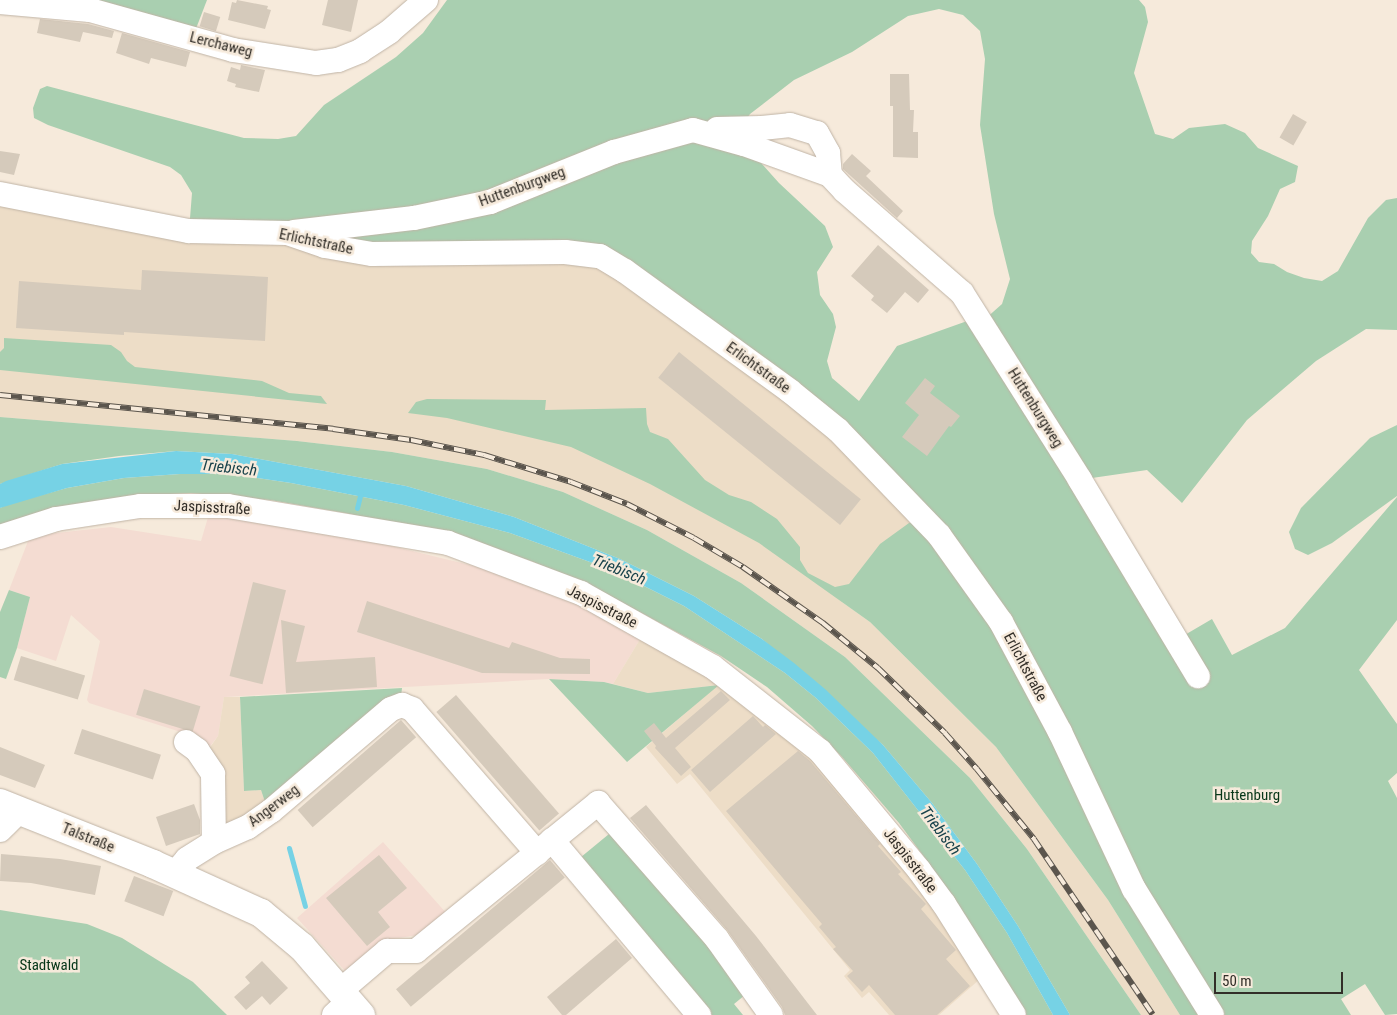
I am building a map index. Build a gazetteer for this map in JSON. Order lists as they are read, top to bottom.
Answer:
{
  "streets": {
    "main road": ["Talstraße"],
    "street": [
      "Lerchaweg",
      "Huttenburgweg",
      "Erlichtstraße",
      "Jaspisstraße",
      "Angerweg"
    ]
  },
  "crossings": [
    ["Huttenburgweg", "Erlichtstraße"]
  ],
  "water": ["Triebisch"],
  "parks": ["Huttenburg", "Stadtwald"],
  "scale_bar": "50 m"
}
